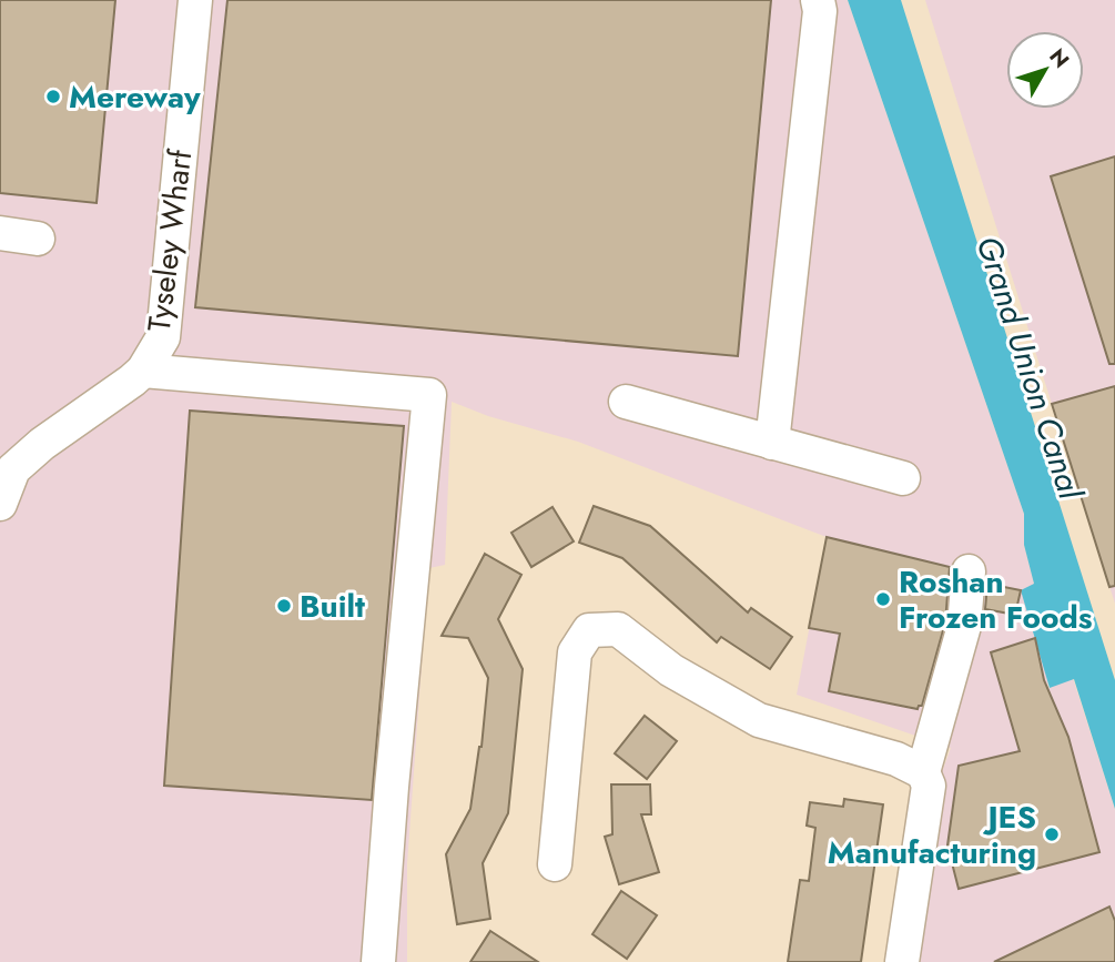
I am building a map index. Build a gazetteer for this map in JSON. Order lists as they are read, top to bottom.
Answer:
{
  "streets": {
    "street": ["Tyseley Wharf"]
  },
  "water": ["Grand Union Canal"],
  "places": [
    "Mereway",
    "Roshan Frozen Foods",
    "Built",
    "JES Manufacturing"
  ],
  "north": "top right"
}
